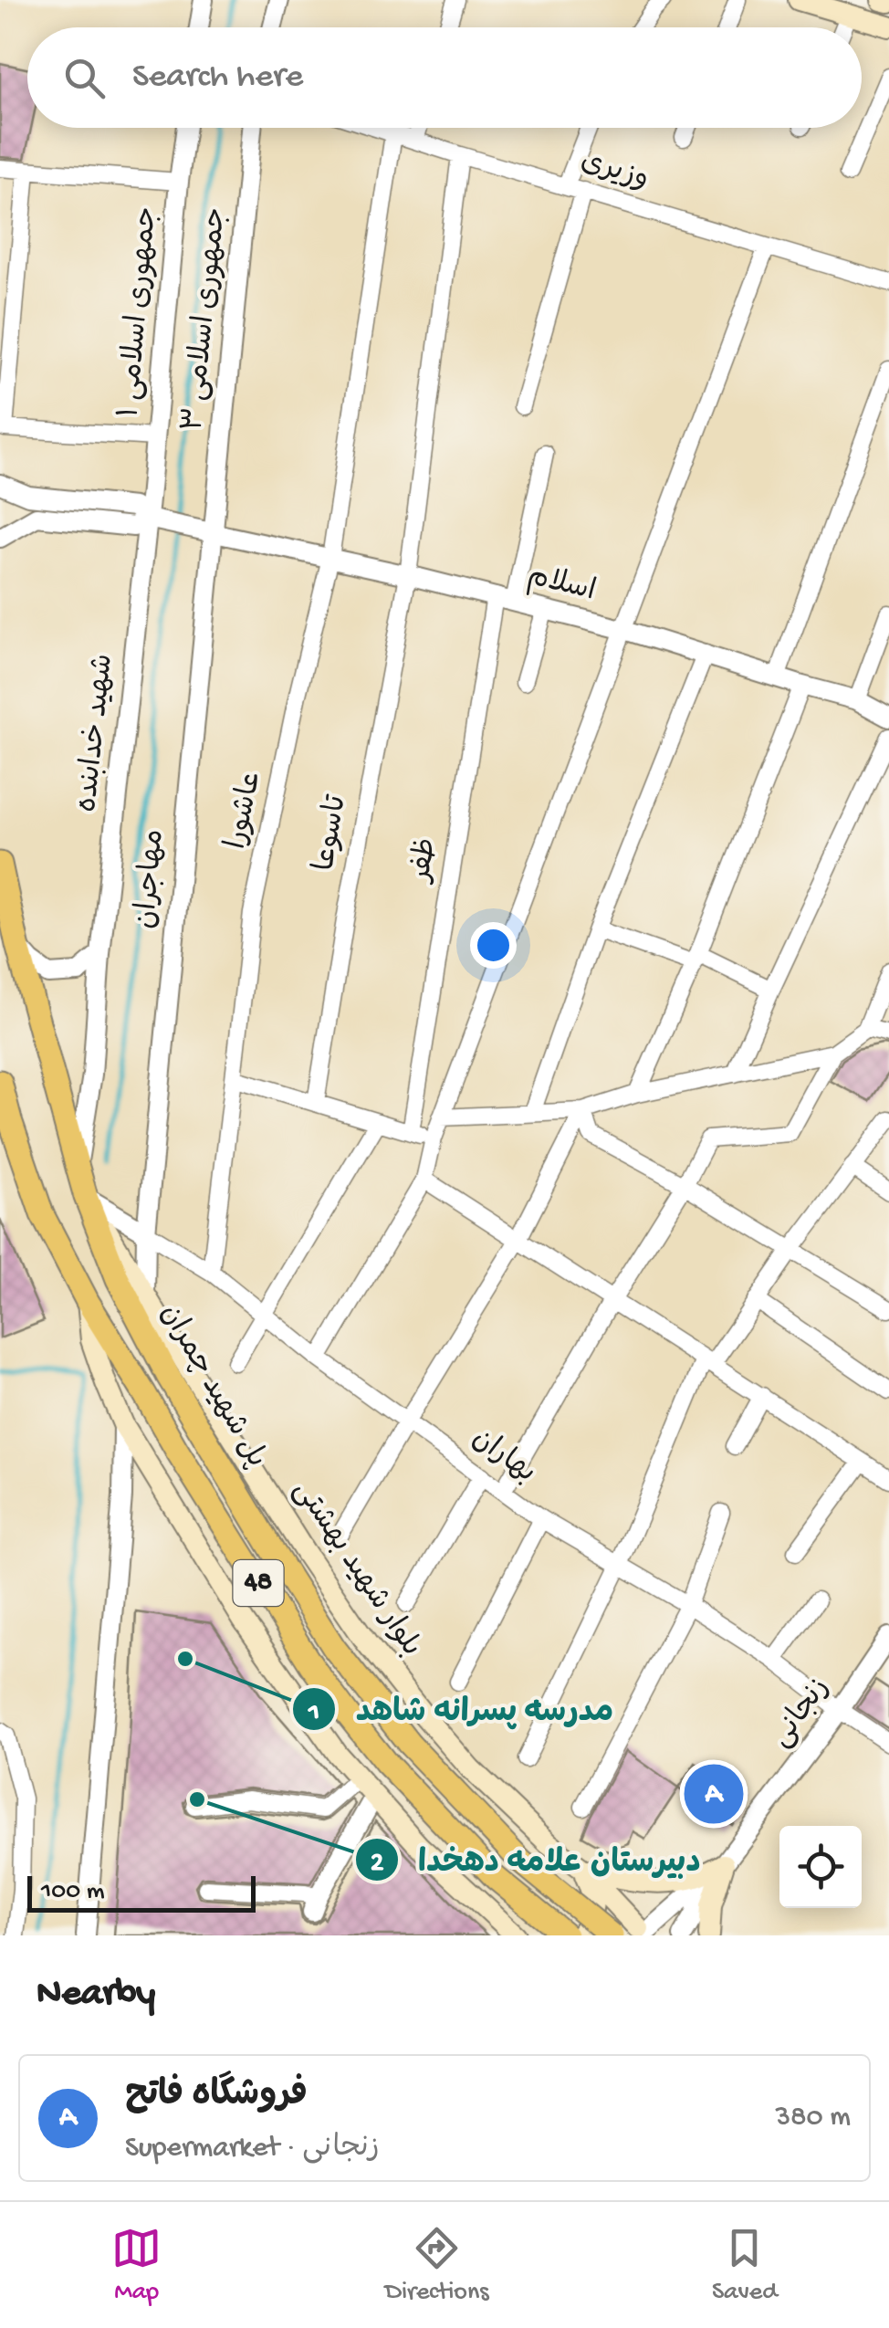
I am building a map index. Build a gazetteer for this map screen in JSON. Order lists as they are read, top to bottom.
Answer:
{
  "streets": {
    "main road": ["پل شهید چمران", "بلوار شهید بهشتی", "48"],
    "street": [
      "وزیری",
      "جمهوری اسلامی ۱",
      "جمهوری اسلامی ۳",
      "اسلام",
      "شهید خدابنده",
      "عاشورا",
      "تاسوعا",
      "ظفر",
      "مهاجران",
      "بهاران",
      "زنجانی"
    ]
  },
  "crossings": [
    ["وزیری", "عاشورا"],
    ["وزیری", "تاسوعا"],
    ["جمهوری اسلامی ۱", "اسلام"],
    ["جمهوری اسلامی ۱", "شهید خدابنده"],
    ["جمهوری اسلامی ۳", "اسلام"],
    ["جمهوری اسلامی ۳", "مهاجران"],
    ["اسلام", "شهید خدابنده"],
    ["اسلام", "عاشورا"],
    ["اسلام", "تاسوعا"],
    ["اسلام", "ظفر"],
    ["اسلام", "مهاجران"],
    ["شهید خدابنده", "بلوار شهید بهشتی"],
    ["عاشورا", "بهاران"],
    ["مهاجران", "بهاران"],
    ["مهاجران", "بلوار شهید بهشتی"],
    ["پل شهید چمران", "بلوار شهید بهشتی"],
    ["پل شهید چمران", "48"],
    ["بهاران", "زنجانی"]
  ],
  "places": ["مدرسه پسرانه شاهد", "دبیرستان علامه دهخدا"],
  "scale_bar": "100 m",
  "page": {
    "search": "Search here",
    "pins": "A",
    "scale": "100 m",
    "heading": "Nearby",
    "list": [
      {
        "mark": "A",
        "name": "فروشگاه فاتح",
        "note": "Supermarket · زنجانی",
        "value": "380 m"
      }
    ],
    "nav": ["Map", "Directions", "Saved"]
  }
}
